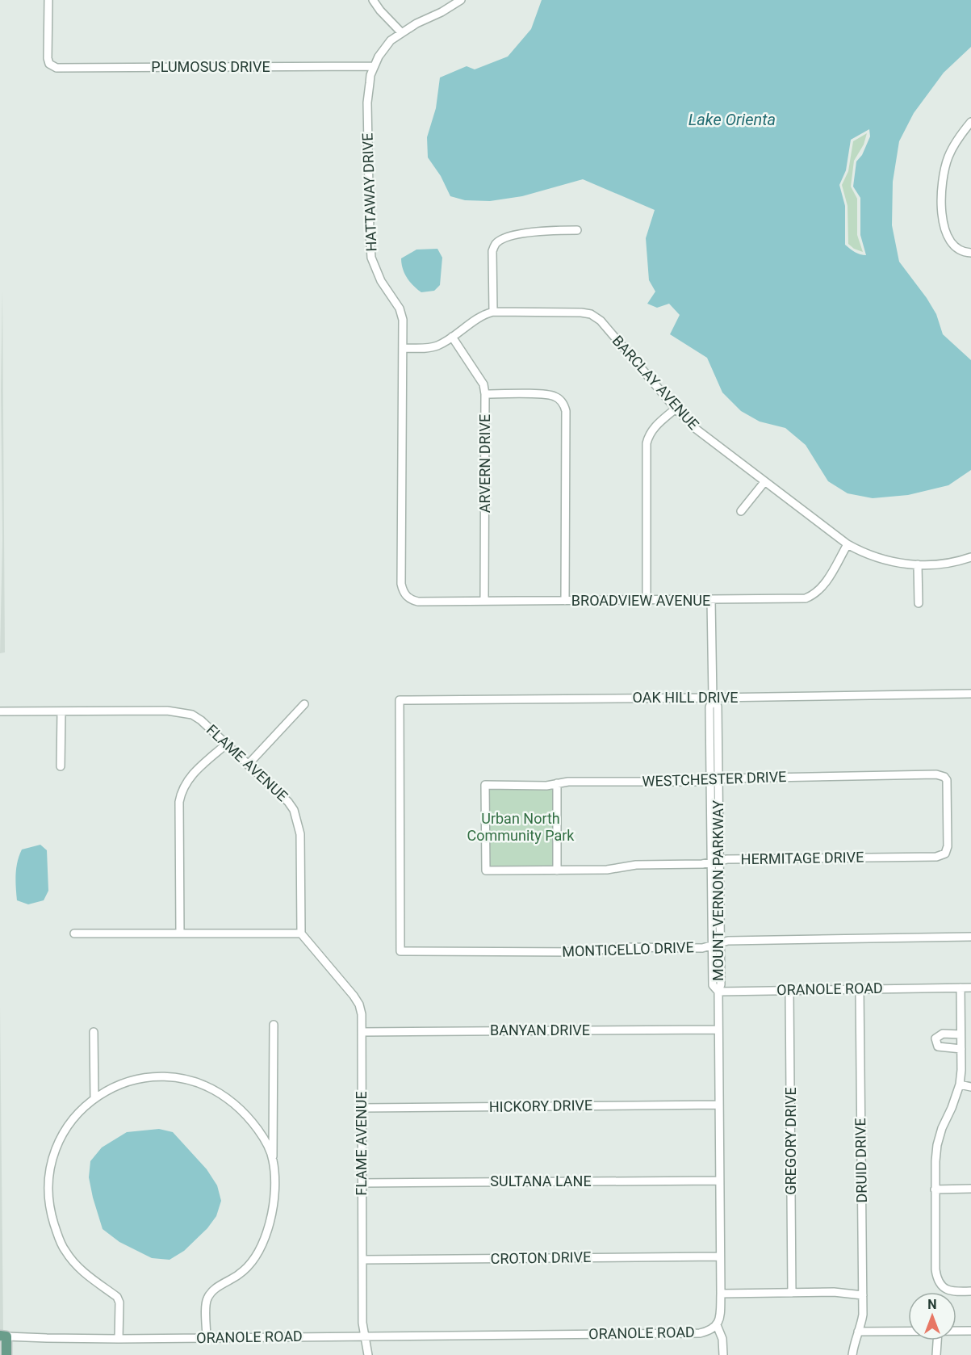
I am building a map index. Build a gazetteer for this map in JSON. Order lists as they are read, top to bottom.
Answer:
{
  "streets": {
    "street": [
      "PLUMOSUS DRIVE",
      "HATTAWAY DRIVE",
      "BARCLAY AVENUE",
      "ARVERN DRIVE",
      "BROADVIEW AVENUE",
      "OAK HILL DRIVE",
      "FLAME AVENUE",
      "WESTCHESTER DRIVE",
      "HERMITAGE DRIVE",
      "MOUNT VERNON PARKWAY",
      "MONTICELLO DRIVE",
      "ORANOLE ROAD",
      "BANYAN DRIVE",
      "HICKORY DRIVE",
      "GREGORY DRIVE",
      "DRUID DRIVE",
      "SULTANA LANE",
      "CROTON DRIVE"
    ]
  },
  "crossings": [
    ["PLUMOSUS DRIVE", "HATTAWAY DRIVE"],
    ["HATTAWAY DRIVE", "BARCLAY AVENUE"],
    ["HATTAWAY DRIVE", "BROADVIEW AVENUE"],
    ["BARCLAY AVENUE", "ARVERN DRIVE"],
    ["BARCLAY AVENUE", "BROADVIEW AVENUE"],
    ["ARVERN DRIVE", "BROADVIEW AVENUE"],
    ["BROADVIEW AVENUE", "MOUNT VERNON PARKWAY"],
    ["OAK HILL DRIVE", "MOUNT VERNON PARKWAY"],
    ["OAK HILL DRIVE", "MONTICELLO DRIVE"],
    ["FLAME AVENUE", "ORANOLE ROAD"],
    ["FLAME AVENUE", "BANYAN DRIVE"],
    ["FLAME AVENUE", "HICKORY DRIVE"],
    ["FLAME AVENUE", "SULTANA LANE"],
    ["FLAME AVENUE", "CROTON DRIVE"],
    ["WESTCHESTER DRIVE", "HERMITAGE DRIVE"],
    ["WESTCHESTER DRIVE", "MOUNT VERNON PARKWAY"],
    ["HERMITAGE DRIVE", "MOUNT VERNON PARKWAY"],
    ["MOUNT VERNON PARKWAY", "MONTICELLO DRIVE"],
    ["MOUNT VERNON PARKWAY", "ORANOLE ROAD"],
    ["ORANOLE ROAD", "GREGORY DRIVE"],
    ["ORANOLE ROAD", "DRUID DRIVE"]
  ],
  "water": ["Lake Orienta"],
  "parks": ["Urban North Community Park"],
  "north": "top"
}
